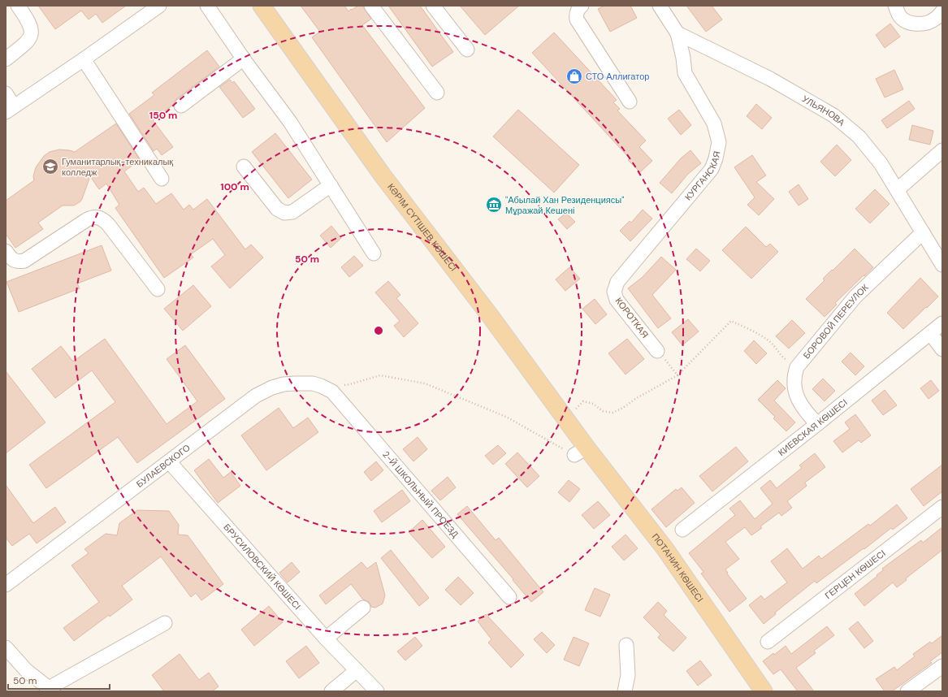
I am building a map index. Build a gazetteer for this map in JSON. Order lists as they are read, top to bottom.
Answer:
{
  "streets": {
    "main road": ["КӘРІМ СҮТІШЕВ КӨШЕСІ", "ПОТАНИН КӨШЕСІ"],
    "street": [
      "УЛЬЯНОВА",
      "КУРГАНСКАЯ",
      "КОРОТКАЯ",
      "БОРОВОЙ ПЕРЕУЛОК",
      "КИЕВСКАЯ КӨШЕСІ",
      "БУЛАЕВСКОГО",
      "2-Й ШКОЛЬНЫЙ ПРОЕЗД",
      "БРУСИЛОВСКИЙ КӨШЕСІ",
      "ГЕРЦЕН КӨШЕСІ"
    ]
  },
  "crossings": [
    ["УЛЬЯНОВА", "КУРГАНСКАЯ"],
    ["УЛЬЯНОВА", "БОРОВОЙ ПЕРЕУЛОК"],
    ["КУРГАНСКАЯ", "КОРОТКАЯ"],
    ["КӘРІМ СҮТІШЕВ КӨШЕСІ", "ПОТАНИН КӨШЕСІ"],
    ["БОРОВОЙ ПЕРЕУЛОК", "КИЕВСКАЯ КӨШЕСІ"],
    ["БУЛАЕВСКОГО", "2-Й ШКОЛЬНЫЙ ПРОЕЗД"],
    ["БУЛАЕВСКОГО", "БРУСИЛОВСКИЙ КӨШЕСІ"]
  ],
  "places": {
    "shop": ["СТО Аллигатор"],
    "school or university": ["Гуманитарлық-техникалық колледж"],
    "museum": ["\"Абылай Хан Резиденциясы\" Мұражай Кешені"]
  },
  "scale_bar": "50 m",
  "rings": ["150 m", "100 m", "50 m"]
}
